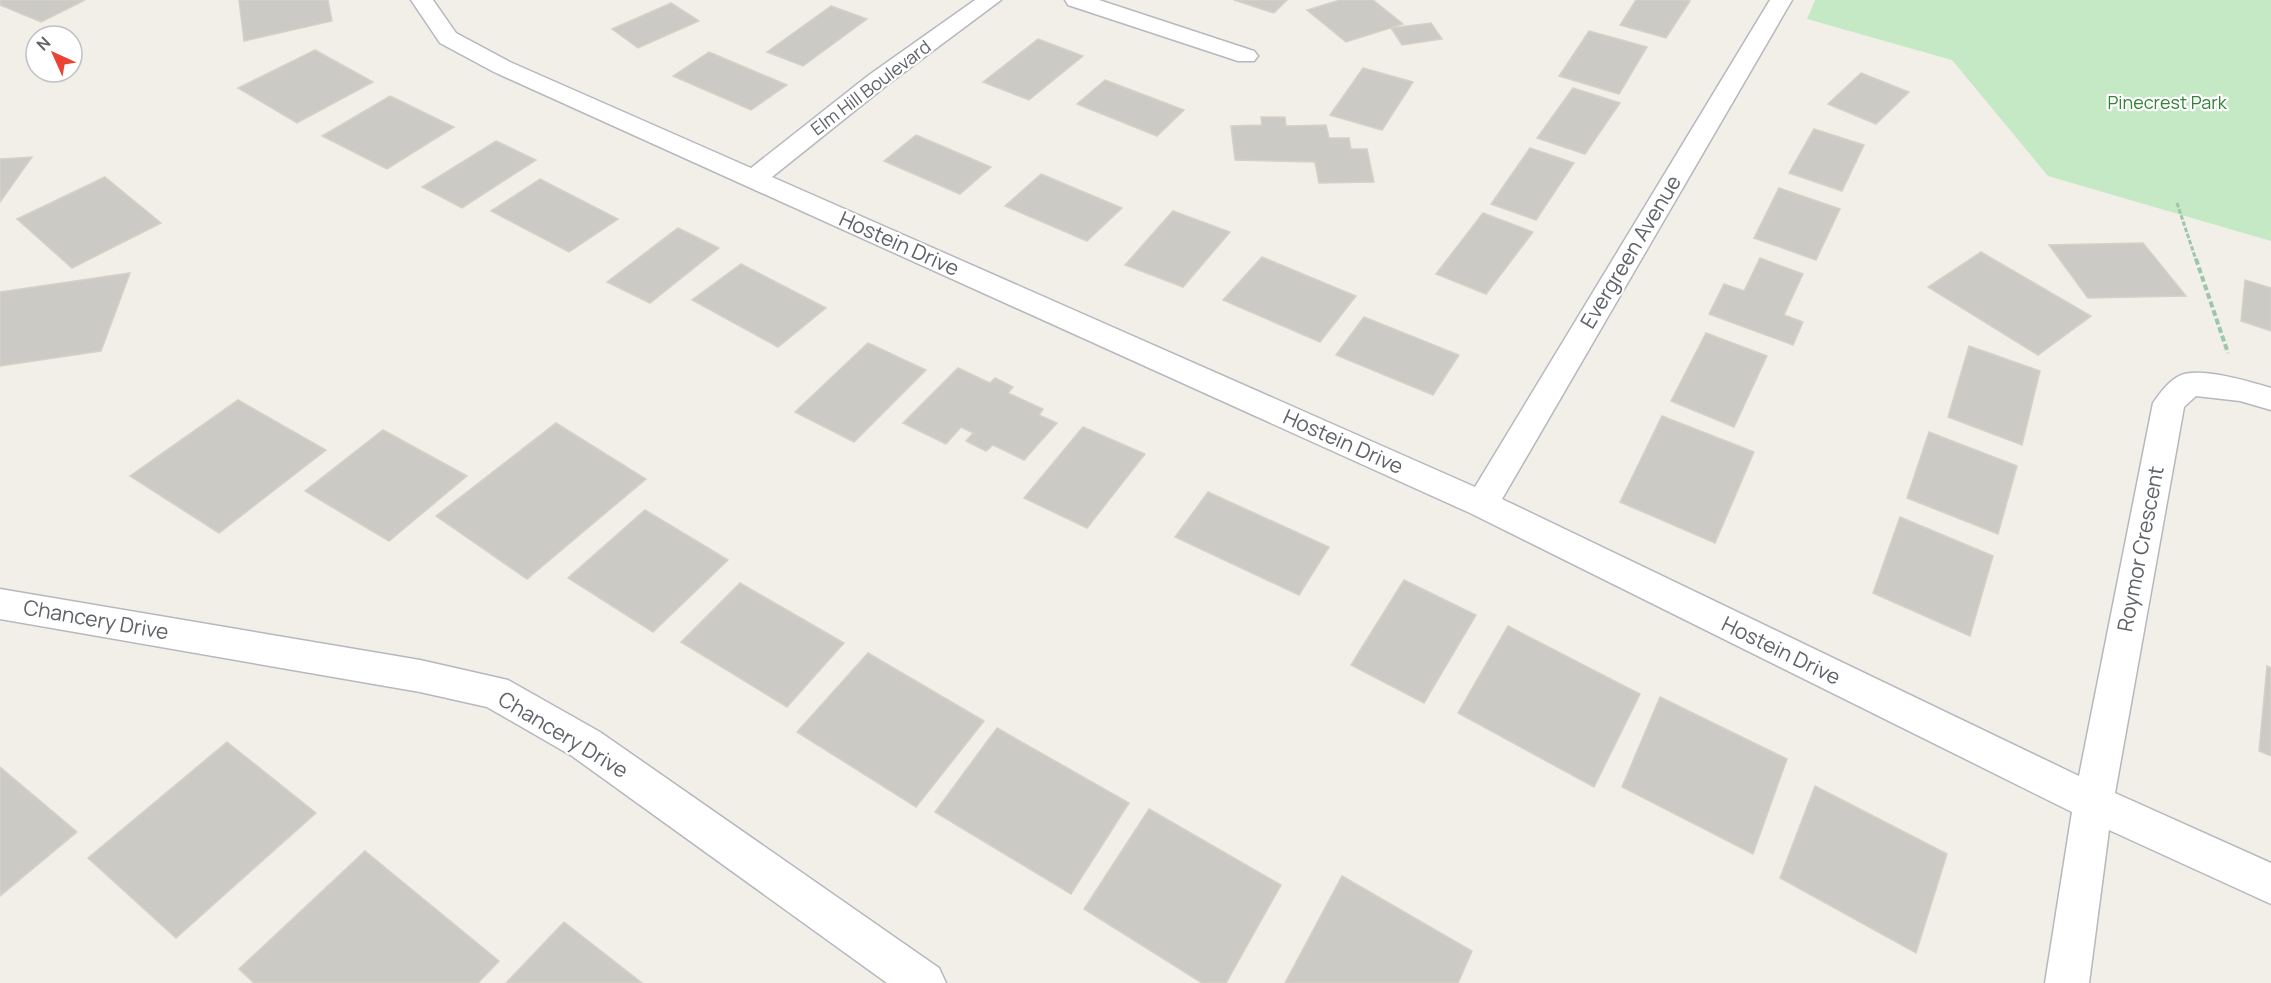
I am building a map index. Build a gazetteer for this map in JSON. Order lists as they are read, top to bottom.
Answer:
{
  "streets": {
    "street": [
      "Elm Hill Boulevard",
      "Hostein Drive",
      "Evergreen Avenue",
      "Roymor Crescent",
      "Chancery Drive"
    ]
  },
  "crossings": [
    ["Elm Hill Boulevard", "Hostein Drive"],
    ["Hostein Drive", "Evergreen Avenue"],
    ["Hostein Drive", "Roymor Crescent"]
  ],
  "parks": ["Pinecrest Park"],
  "north": "top left"
}
